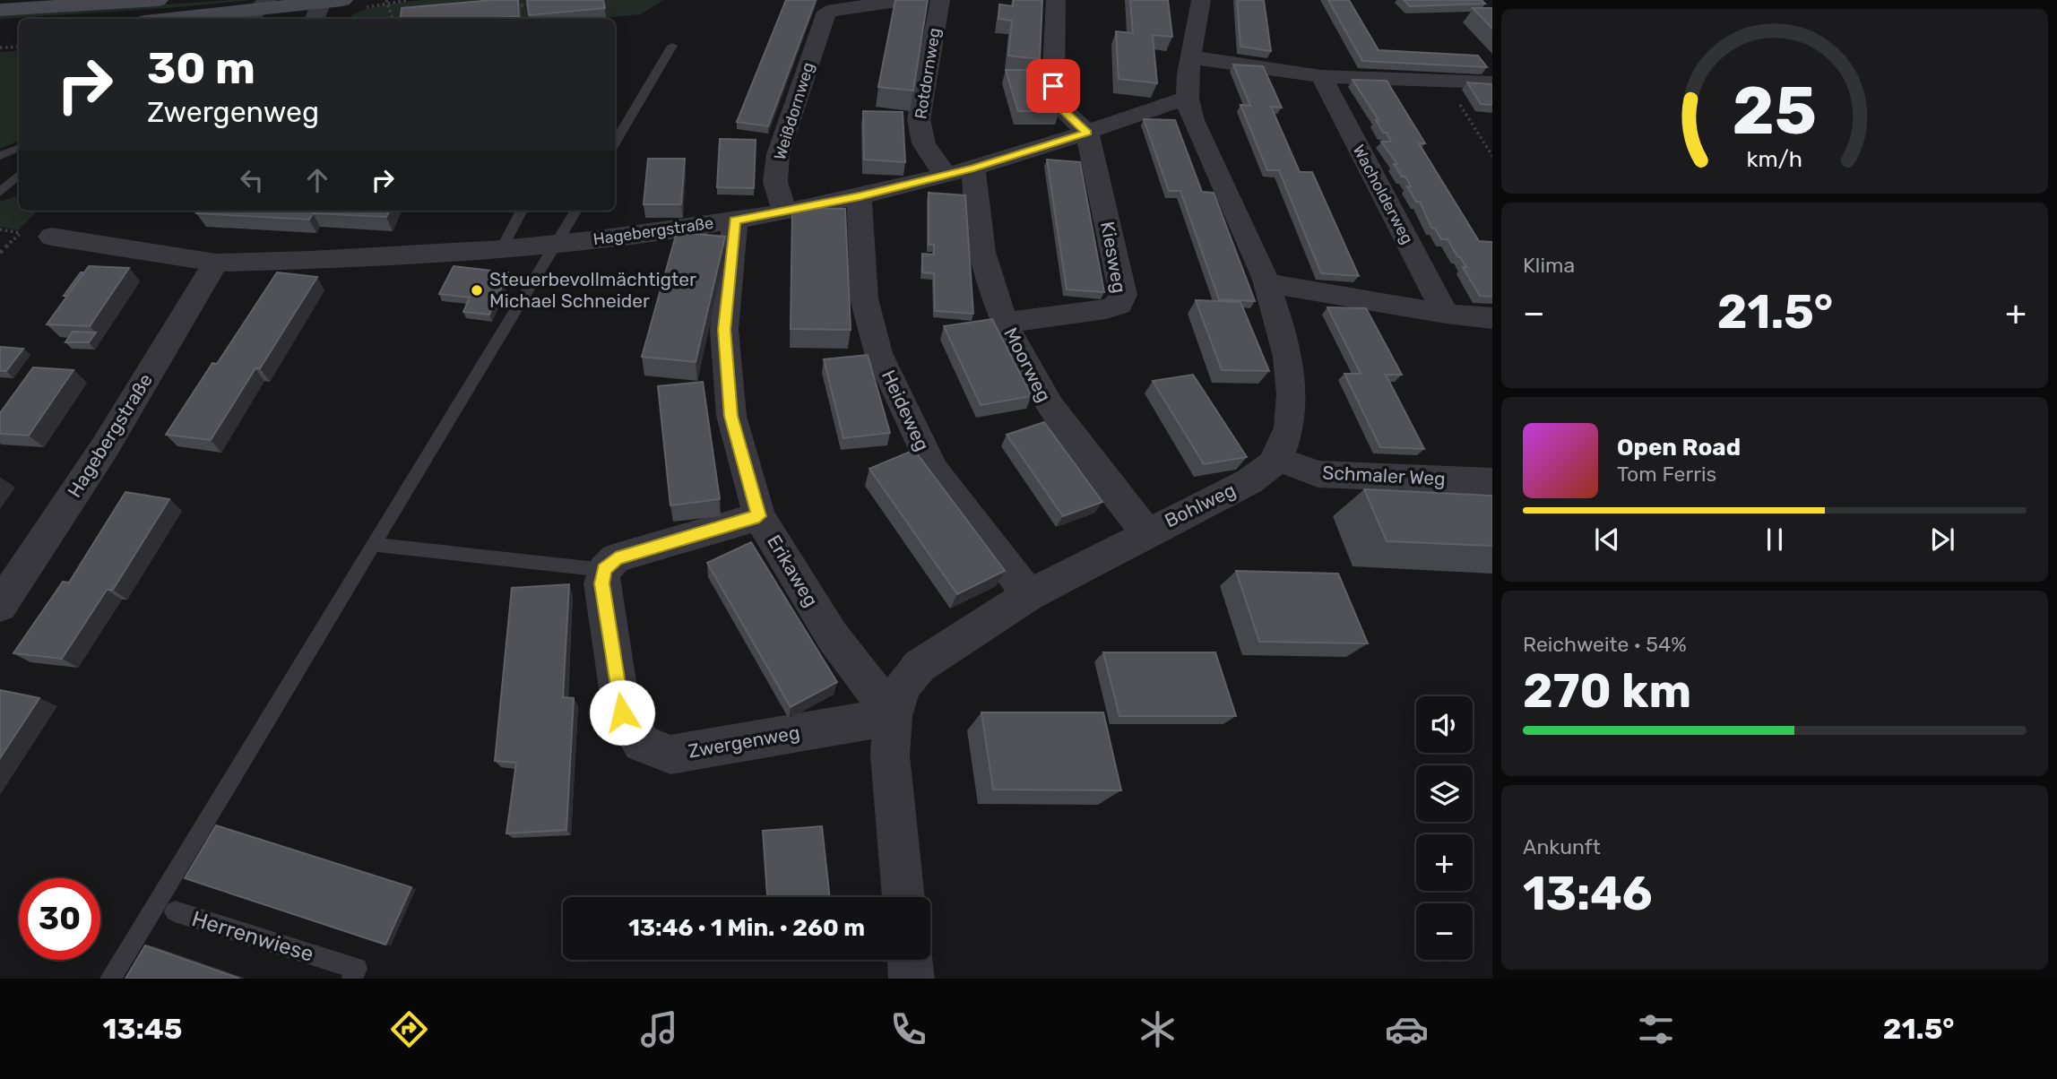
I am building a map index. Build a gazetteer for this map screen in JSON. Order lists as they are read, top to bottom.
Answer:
{
  "streets": {
    "street": [
      "Rotdornweg",
      "Weißdornweg",
      "Wacholderweg",
      "Hagebergstraße",
      "Kiesweg",
      "Moorweg",
      "Heideweg",
      "Schmaler Weg",
      "Bohlweg",
      "Erikaweg",
      "Zwergenweg"
    ],
    "lane": ["Herrenwiese"]
  },
  "crossings": [
    ["Rotdornweg", "Hagebergstraße"],
    ["Rotdornweg", "Moorweg"],
    ["Weißdornweg", "Hagebergstraße"],
    ["Hagebergstraße", "Kiesweg"],
    ["Hagebergstraße", "Moorweg"],
    ["Hagebergstraße", "Heideweg"],
    ["Hagebergstraße", "Bohlweg"],
    ["Hagebergstraße", "Erikaweg"],
    ["Kiesweg", "Moorweg"],
    ["Moorweg", "Bohlweg"],
    ["Heideweg", "Bohlweg"],
    ["Schmaler Weg", "Bohlweg"],
    ["Bohlweg", "Erikaweg"],
    ["Bohlweg", "Zwergenweg"],
    ["Erikaweg", "Zwergenweg"]
  ],
  "places": ["Steuerbevollmächtigter Michael Schneider"],
  "page": {
    "turn": ["30 m", "Zwergenweg"],
    "tile": [
      "Klima",
      ["Reichweite · 54%", "270 km"],
      ["Ankunft", "13:46"]
    ],
    "heat": ["−", "21.5°", "+"],
    "song": ["Open Road", "Tom Ferris"],
    "map_buttons": ["+", "−"],
    "limit": "30",
    "trip": "13:46 · 1 Min. · 260 m",
    "tabs": ["13:45", "21.5°"],
    "gauge": ["25", "km/h"]
  }
}
